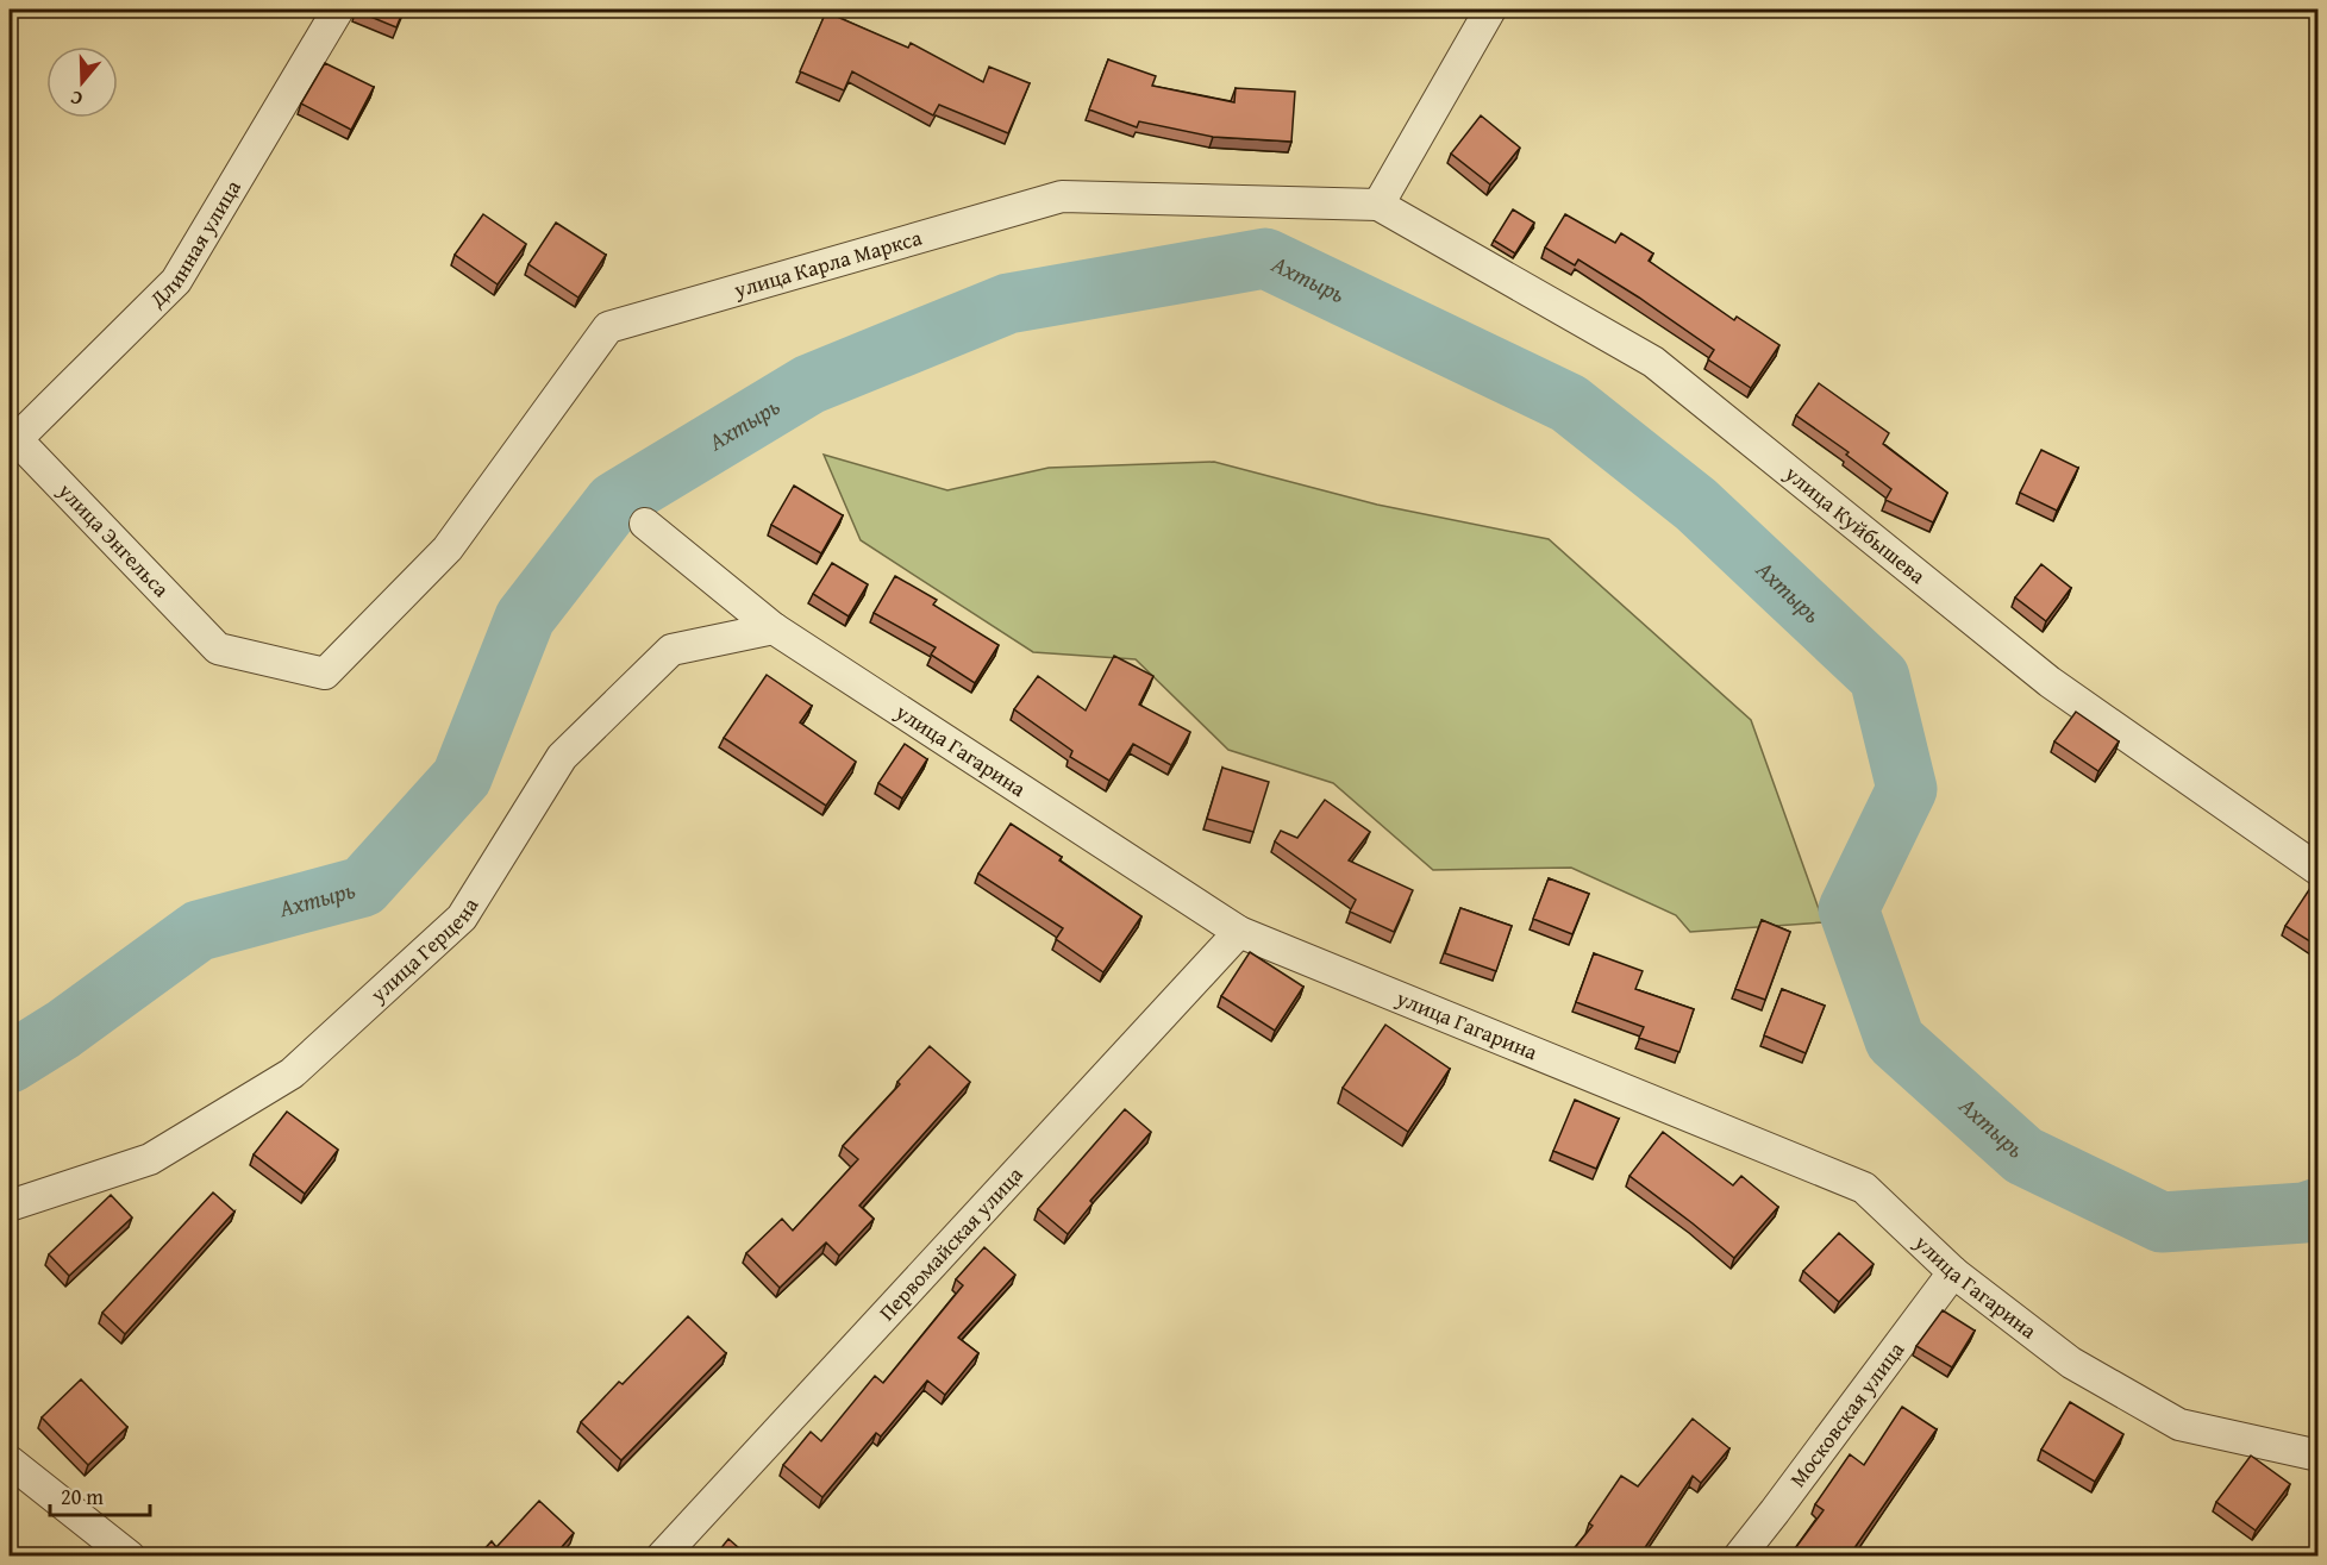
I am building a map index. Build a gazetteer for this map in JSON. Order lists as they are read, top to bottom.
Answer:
{
  "streets": {
    "street": [
      "Длинная улица",
      "улица Карла Маркса",
      "улица Куйбышева",
      "улица Энгельса",
      "улица Гагарина",
      "улица Герцена",
      "Первомайская улица",
      "Московская улица"
    ]
  },
  "crossings": [
    ["Длинная улица", "улица Энгельса"],
    ["улица Карла Маркса", "улица Куйбышева"],
    ["улица Карла Маркса", "улица Энгельса"],
    ["улица Гагарина", "улица Герцена"],
    ["улица Гагарина", "Первомайская улица"],
    ["улица Гагарина", "Московская улица"]
  ],
  "water": ["Ахтырь"],
  "scale_bar": "20 m",
  "north": "bottom"
}
